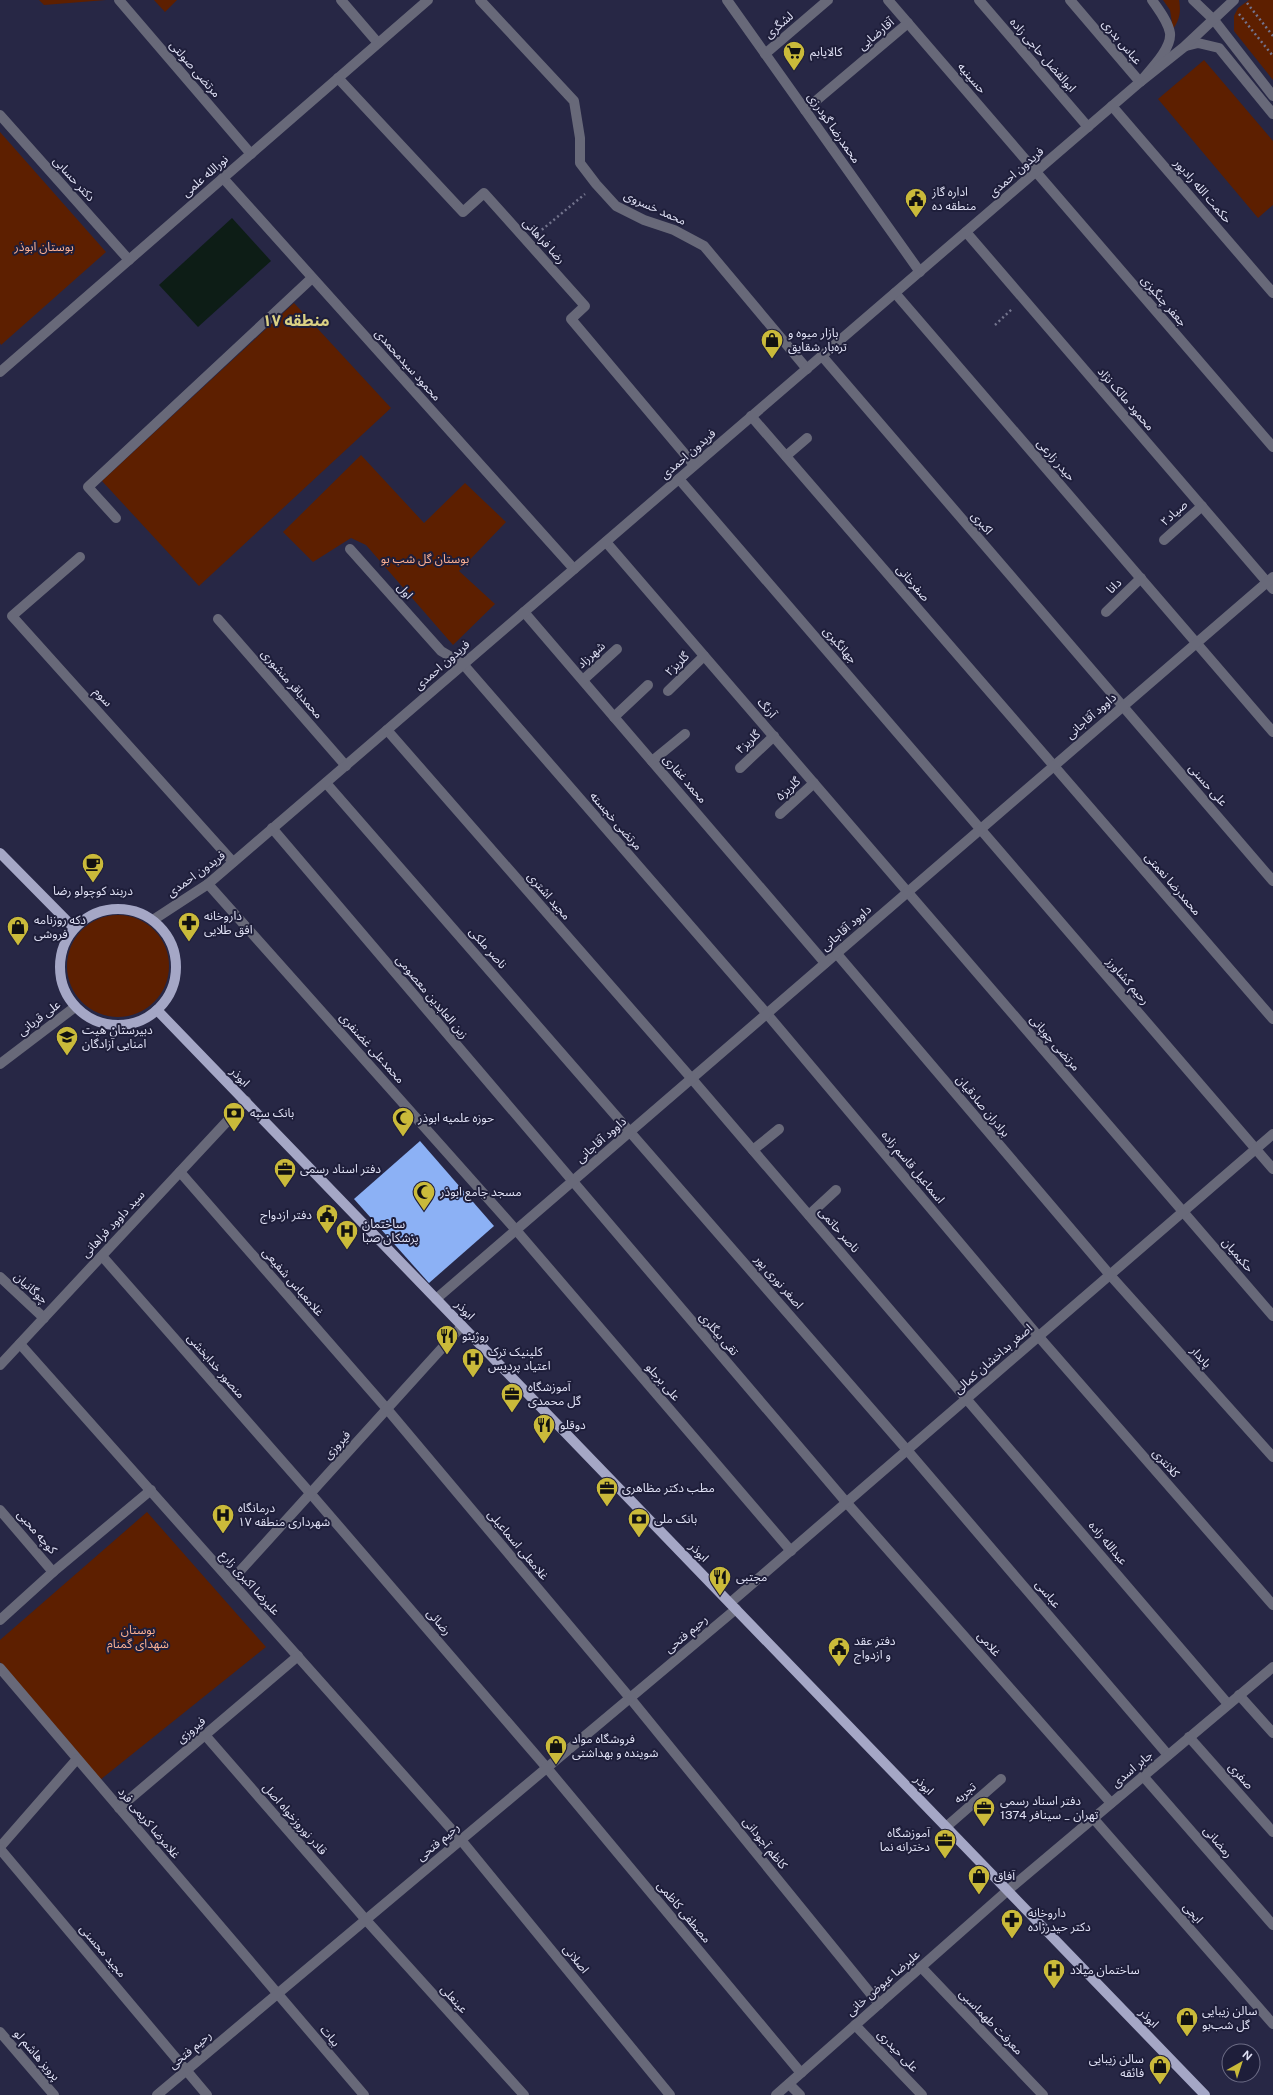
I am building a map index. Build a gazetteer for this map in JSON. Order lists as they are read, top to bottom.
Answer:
{
  "streets": {
    "main road": ["ابوذر"],
    "street": [
      "لشگری",
      "آقارضایی",
      "عباس بدری",
      "ابوالفضل حاجی زاده",
      "مرتضی صولتی",
      "حسینیه",
      "محمدرضا گودرزی",
      "فریدون احمدی",
      "نورالله علمی",
      "دکتر حسابی",
      "حکمت الله رادپور",
      "محمد خسروی",
      "رضا فراهانی",
      "جعفر چنگیزی",
      "محمود سیدمحمدی",
      "محمود مالک نژاد",
      "حیدر زارعی",
      "صیاد۲",
      "اکبری",
      "صفرخانی",
      "دانا",
      "اول",
      "جهانگیری",
      "شهرزاد",
      "گلریز۲",
      "محمدباقر منشوری",
      "سوم",
      "آرنگ",
      "داوود آقاجانی",
      "گلریز۴",
      "محمد غفاری",
      "علی حسنی",
      "گلریز۵",
      "مرتضی خجسته",
      "محمدرضا نعمتی",
      "مجید اشتری",
      "ناصر ملکی",
      "رحیم کشاورز",
      "زین العابدین معصومی",
      "علی قربانی",
      "مرتضی چوپانی",
      "محمدعلی غضنفری",
      "برادران صادقیان",
      "اسماعیل قاسم زاده",
      "سید داوود فراهانی",
      "ناصر حاتمی",
      "حکیمیان",
      "غلامعباس شفیعی",
      "اصغر نوری پور",
      "چوگانیان",
      "تقی بیگلری",
      "پایدار",
      "اصغر بداخشان کمالی",
      "منصور خدابخشی",
      "علی برجلو",
      "فیروزی",
      "کلانتری",
      "کوچه محبی",
      "عبدالله زاده",
      "غلامعلی اسماعیلی",
      "علیرضا اکبری زارع",
      "عباسی",
      "رضائی",
      "رحیم فتحی",
      "غلامی",
      "جابر اسدی",
      "صفری",
      "تجربه",
      "قادر نوروزخواه اصل",
      "غلامرضا کریمی فرد",
      "رمضانی",
      "کاظم آجودانی",
      "مصطفی کاظمی",
      "ایجی",
      "مجید محسنی",
      "اصلانی",
      "علیرضا عیوض خانی",
      "عینعلی",
      "معرفت طهماسبی",
      "بیات",
      "علی حیدری",
      "پرویز هاشم لو"
    ]
  },
  "crossings": [
    ["لشگری", "محمدرضا گودرزی"],
    ["آقارضایی", "حسینیه"],
    ["آقارضایی", "محمدرضا گودرزی"],
    ["عباس بدری", "فریدون احمدی"],
    ["ابوالفضل حاجی زاده", "فریدون احمدی"],
    ["مرتضی صولتی", "نورالله علمی"],
    ["حسینیه", "فریدون احمدی"],
    ["حسینیه", "جعفر چنگیزی"],
    ["محمدرضا گودرزی", "فریدون احمدی"],
    ["فریدون احمدی", "حکمت الله رادپور"],
    ["فریدون احمدی", "محمد خسروی"],
    ["فریدون احمدی", "رضا فراهانی"],
    ["فریدون احمدی", "جعفر چنگیزی"],
    ["فریدون احمدی", "محمود سیدمحمدی"],
    ["فریدون احمدی", "محمود مالک نژاد"],
    ["فریدون احمدی", "حیدر زارعی"],
    ["فریدون احمدی", "اکبری"],
    ["فریدون احمدی", "صفرخانی"],
    ["فریدون احمدی", "جهانگیری"],
    ["فریدون احمدی", "محمدباقر منشوری"],
    ["فریدون احمدی", "سوم"],
    ["فریدون احمدی", "آرنگ"],
    ["فریدون احمدی", "محمد غفاری"],
    ["فریدون احمدی", "مرتضی خجسته"],
    ["فریدون احمدی", "مجید اشتری"],
    ["فریدون احمدی", "ناصر ملکی"],
    ["فریدون احمدی", "زین العابدین معصومی"],
    ["فریدون احمدی", "علی قربانی"],
    ["فریدون احمدی", "محمدعلی غضنفری"],
    ["فریدون احمدی", "ابوذر"],
    ["نورالله علمی", "دکتر حسابی"],
    ["نورالله علمی", "رضا فراهانی"],
    ["نورالله علمی", "محمود سیدمحمدی"],
    ["محمود مالک نژاد", "صیاد۲"],
    ["محمود مالک نژاد", "داوود آقاجانی"],
    ["حیدر زارعی", "دانا"],
    ["حیدر زارعی", "داوود آقاجانی"],
    ["اکبری", "داوود آقاجانی"],
    ["اکبری", "علی حسنی"],
    ["صفرخانی", "داوود آقاجانی"],
    ["صفرخانی", "محمدرضا نعمتی"],
    ["اول", "مرتضی خجسته"],
    ["جهانگیری", "داوود آقاجانی"],
    ["جهانگیری", "رحیم کشاورز"],
    ["شهرزاد", "محمد غفاری"],
    ["گلریز۲", "آرنگ"],
    ["آرنگ", "داوود آقاجانی"],
    ["آرنگ", "گلریز۴"],
    ["آرنگ", "گلریز۵"],
    ["آرنگ", "مرتضی چوپانی"],
    ["داوود آقاجانی", "محمد غفاری"],
    ["داوود آقاجانی", "علی حسنی"],
    ["داوود آقاجانی", "مرتضی خجسته"],
    ["داوود آقاجانی", "محمدرضا نعمتی"],
    ["داوود آقاجانی", "مجید اشتری"],
    ["داوود آقاجانی", "ناصر ملکی"],
    ["داوود آقاجانی", "رحیم کشاورز"],
    ["داوود آقاجانی", "زین العابدین معصومی"],
    ["داوود آقاجانی", "مرتضی چوپانی"],
    ["داوود آقاجانی", "محمدعلی غضنفری"],
    ["داوود آقاجانی", "ابوذر"],
    ["داوود آقاجانی", "برادران صادقیان"],
    ["داوود آقاجانی", "اسماعیل قاسم زاده"],
    ["داوود آقاجانی", "ناصر حاتمی"],
    ["داوود آقاجانی", "اصغر نوری پور"],
    ["داوود آقاجانی", "تقی بیگلری"],
    ["داوود آقاجانی", "علی برجلو"],
    ["مرتضی خجسته", "اسماعیل قاسم زاده"],
    ["مجید اشتری", "ناصر حاتمی"],
    ["ناصر ملکی", "اصغر نوری پور"],
    ["رحیم کشاورز", "اصغر بداخشان کمالی"],
    ["زین العابدین معصومی", "تقی بیگلری"],
    ["علی قربانی", "ابوذر"],
    ["مرتضی چوپانی", "حکیمیان"],
    ["مرتضی چوپانی", "اصغر بداخشان کمالی"],
    ["محمدعلی غضنفری", "علی برجلو"],
    ["ابوذر", "سید داوود فراهانی"],
    ["ابوذر", "اصغر بداخشان کمالی"],
    ["ابوذر", "فیروزی"],
    ["ابوذر", "رحیم فتحی"],
    ["ابوذر", "جابر اسدی"],
    ["ابوذر", "تجربه"],
    ["ابوذر", "علیرضا عیوض خانی"],
    ["برادران صادقیان", "پایدار"],
    ["برادران صادقیان", "اصغر بداخشان کمالی"],
    ["اسماعیل قاسم زاده", "اصغر بداخشان کمالی"],
    ["اسماعیل قاسم زاده", "کلانتری"],
    ["سید داوود فراهانی", "غلامعباس شفیعی"],
    ["سید داوود فراهانی", "چوگانیان"],
    ["سید داوود فراهانی", "منصور خدابخشی"],
    ["سید داوود فراهانی", "علیرضا اکبری زارع"],
    ["ناصر حاتمی", "اصغر بداخشان کمالی"],
    ["ناصر حاتمی", "عبدالله زاده"],
    ["حکیمیان", "اصغر بداخشان کمالی"],
    ["غلامعباس شفیعی", "فیروزی"],
    ["غلامعباس شفیعی", "غلامعلی اسماعیلی"],
    ["اصغر نوری پور", "اصغر بداخشان کمالی"],
    ["اصغر نوری پور", "عباسی"],
    ["تقی بیگلری", "اصغر بداخشان کمالی"],
    ["تقی بیگلری", "غلامی"],
    ["پایدار", "اصغر بداخشان کمالی"],
    ["اصغر بداخشان کمالی", "علی برجلو"],
    ["اصغر بداخشان کمالی", "کلانتری"],
    ["اصغر بداخشان کمالی", "عبدالله زاده"],
    ["اصغر بداخشان کمالی", "عباسی"],
    ["اصغر بداخشان کمالی", "رحیم فتحی"],
    ["اصغر بداخشان کمالی", "غلامی"],
    ["منصور خدابخشی", "فیروزی"],
    ["منصور خدابخشی", "رضائی"],
    ["فیروزی", "غلامعلی اسماعیلی"],
    ["فیروزی", "علیرضا اکبری زارع"],
    ["فیروزی", "رضائی"],
    ["فیروزی", "قادر نوروزخواه اصل"],
    ["فیروزی", "غلامرضا کریمی فرد"],
    ["عبدالله زاده", "جابر اسدی"],
    ["غلامعلی اسماعیلی", "رحیم فتحی"],
    ["غلامعلی اسماعیلی", "کاظم آجودانی"],
    ["علیرضا اکبری زارع", "رحیم فتحی"],
    ["علیرضا اکبری زارع", "اصلانی"],
    ["عباسی", "جابر اسدی"],
    ["رضائی", "رحیم فتحی"],
    ["رضائی", "مصطفی کاظمی"],
    ["رحیم فتحی", "قادر نوروزخواه اصل"],
    ["رحیم فتحی", "غلامرضا کریمی فرد"],
    ["رحیم فتحی", "کاظم آجودانی"],
    ["رحیم فتحی", "مصطفی کاظمی"],
    ["رحیم فتحی", "مجید محسنی"],
    ["رحیم فتحی", "اصلانی"],
    ["رحیم فتحی", "عینعلی"],
    ["رحیم فتحی", "بیات"],
    ["غلامی", "جابر اسدی"],
    ["جابر اسدی", "صفری"],
    ["جابر اسدی", "رمضانی"],
    ["جابر اسدی", "ایجی"],
    ["جابر اسدی", "علیرضا عیوض خانی"],
    ["قادر نوروزخواه اصل", "عینعلی"],
    ["غلامرضا کریمی فرد", "بیات"],
    ["کاظم آجودانی", "علیرضا عیوض خانی"],
    ["مصطفی کاظمی", "علیرضا عیوض خانی"],
    ["علیرضا عیوض خانی", "معرفت طهماسبی"],
    ["علیرضا عیوض خانی", "علی حیدری"]
  ],
  "districts": ["منطقه ۱۷"],
  "parks": ["بوستان ابوذر", "بوستان گل شب بو", "بوستان شهدای گمنام"],
  "places": {
    "supermarket": ["کالایابم"],
    "public building": ["اداره گاز منطقه ده", "دفتر ازدواج", "دفتر عقد و ازدواج"],
    "shop": [
      "بازار میوه و تره‌بار شقایق",
      "دکه روزنامه فروشی",
      "فروشگاه مواد شوینده و بهداشتی",
      "آفاق",
      "سالن زیبایی گل شب‌بو",
      "سالن زیبایی فائقه"
    ],
    "cafe": ["دربند کوچولو رضا"],
    "pharmacy": ["داروخانه افق طلایی", "داروخانه دکتر حیدرزاده"],
    "school or university": ["دبیرستان هیت امنایی آزادگان"],
    "bank": ["بانک سپه", "بانک ملی"],
    "mosque": ["حوزه علمیه ابوذر", "مسجد جامع ابوذر"],
    "office": [
      "دفتر اسناد رسمی",
      "آموزشگاه گل محمدی",
      "مطب دکتر مظاهری",
      "دفتر اسناد رسمی 1374 تهران _ سینافر",
      "آموزشگاه دخترانه نما"
    ],
    "hospital": [
      "ساختمان پزشکان صبا",
      "کلینیک ترک اعتیاد پردیس",
      "درمانگاه شهرداری منطقه ۱۷",
      "ساختمان میلاد"
    ],
    "restaurant": ["روژینو", "دوقلو", "مجتبی"]
  },
  "north": "top right"
}
